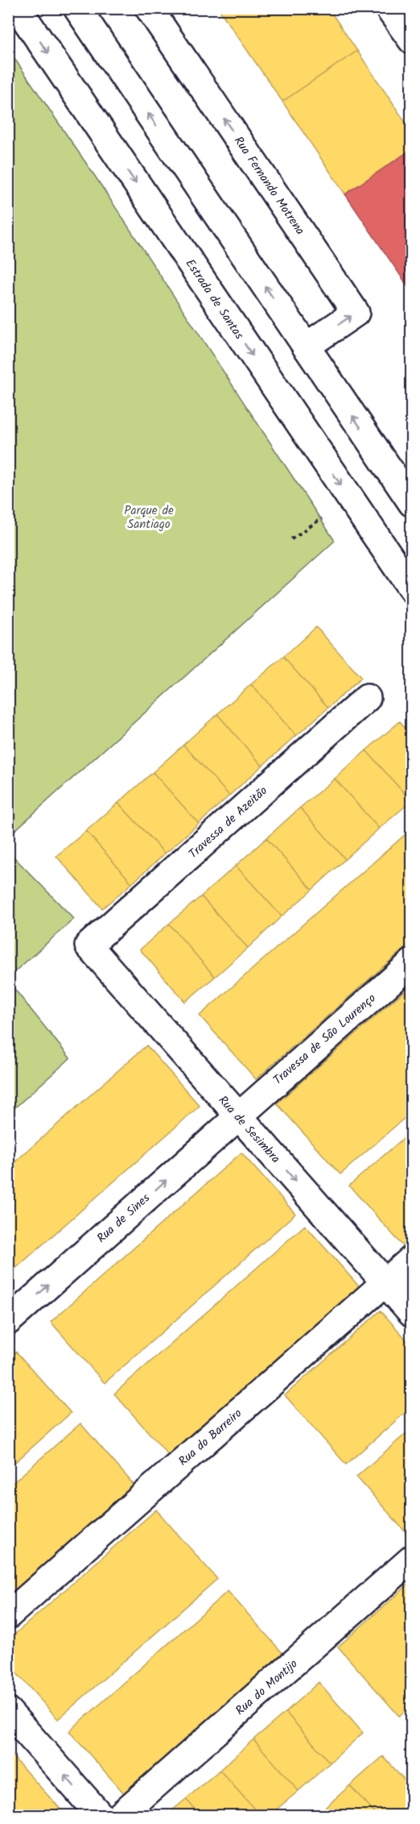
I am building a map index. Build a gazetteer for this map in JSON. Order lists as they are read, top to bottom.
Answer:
{
  "streets": {
    "street": [
      "Rua Fernando Motrena",
      "Estrada de Santas",
      "Travessa de Azeitão",
      "Travessa de São Lourenço",
      "Rua de Sesimbra",
      "Rua de Sines",
      "Rua do Barreiro",
      "Rua do Montijo"
    ]
  },
  "crossings": [
    ["Travessa de Azeitão", "Rua de Sesimbra"],
    ["Travessa de São Lourenço", "Rua de Sesimbra"],
    ["Travessa de São Lourenço", "Rua de Sines"],
    ["Rua de Sesimbra", "Rua de Sines"],
    ["Rua de Sesimbra", "Rua do Barreiro"]
  ],
  "one_way": ["Rua de Sesimbra", "Rua de Sines"],
  "parks": ["Parque de Santiago"]
}
